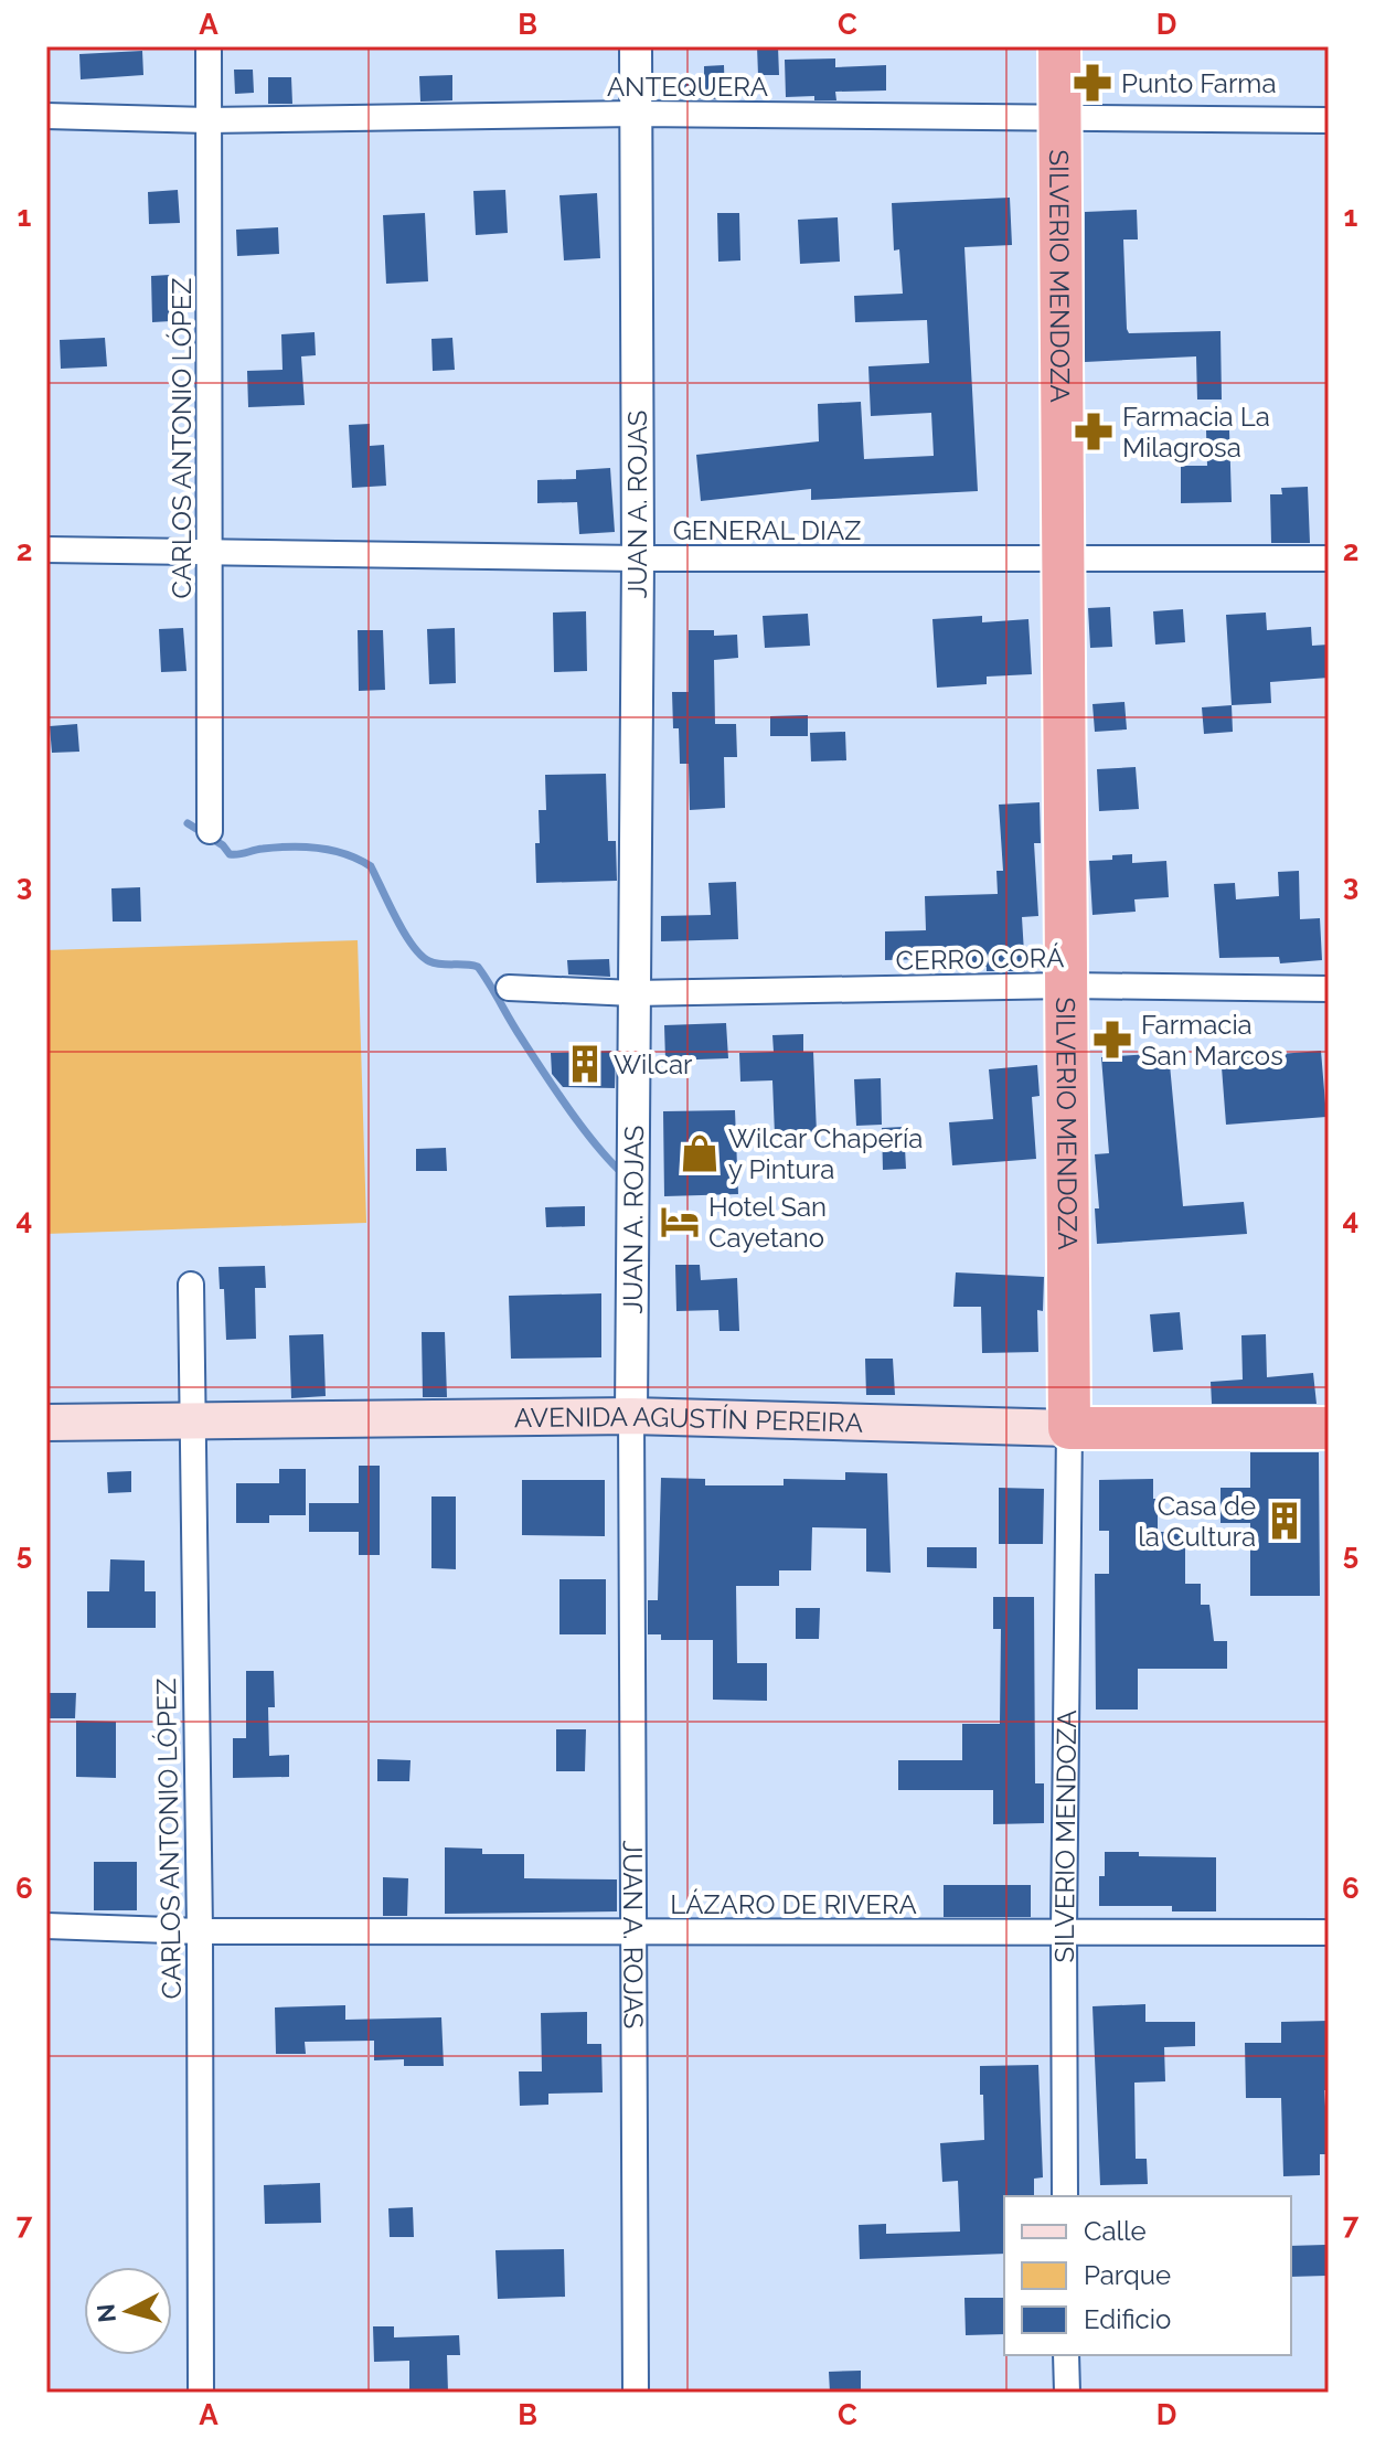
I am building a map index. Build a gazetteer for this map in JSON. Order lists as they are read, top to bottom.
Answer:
{
  "streets": {
    "highway": ["SILVERIO MENDOZA", "AVENIDA AGUSTÍN PEREIRA"],
    "street": [
      "ANTEQUERA",
      "CARLOS ANTONIO LÓPEZ",
      "JUAN A. ROJAS",
      "GENERAL DIAZ",
      "CERRO CORÁ",
      "LÁZARO DE RIVERA"
    ]
  },
  "crossings": [
    ["ANTEQUERA", "SILVERIO MENDOZA"],
    ["ANTEQUERA", "CARLOS ANTONIO LÓPEZ"],
    ["ANTEQUERA", "JUAN A. ROJAS"],
    ["SILVERIO MENDOZA", "GENERAL DIAZ"],
    ["SILVERIO MENDOZA", "CERRO CORÁ"],
    ["SILVERIO MENDOZA", "AVENIDA AGUSTÍN PEREIRA"],
    ["SILVERIO MENDOZA", "LÁZARO DE RIVERA"],
    ["CARLOS ANTONIO LÓPEZ", "GENERAL DIAZ"],
    ["CARLOS ANTONIO LÓPEZ", "AVENIDA AGUSTÍN PEREIRA"],
    ["CARLOS ANTONIO LÓPEZ", "LÁZARO DE RIVERA"],
    ["JUAN A. ROJAS", "GENERAL DIAZ"],
    ["JUAN A. ROJAS", "CERRO CORÁ"],
    ["JUAN A. ROJAS", "AVENIDA AGUSTÍN PEREIRA"],
    ["JUAN A. ROJAS", "LÁZARO DE RIVERA"]
  ],
  "places": {
    "pharmacy": ["Punto Farma", "Farmacia La Milagrosa", "Farmacia San Marcos"],
    "building": ["Wilcar", "Casa de la Cultura"],
    "shop": ["Wilcar Chapería y Pintura"],
    "hotel": ["Hotel San Cayetano"]
  },
  "legend": ["Calle", "Parque", "Edificio"],
  "north": "left",
  "grid": {
    "columns": [
      "A",
      "B",
      "C",
      "D"
    ],
    "rows": [
      "1",
      "2",
      "3",
      "4",
      "5",
      "6",
      "7"
    ]
  }
}
